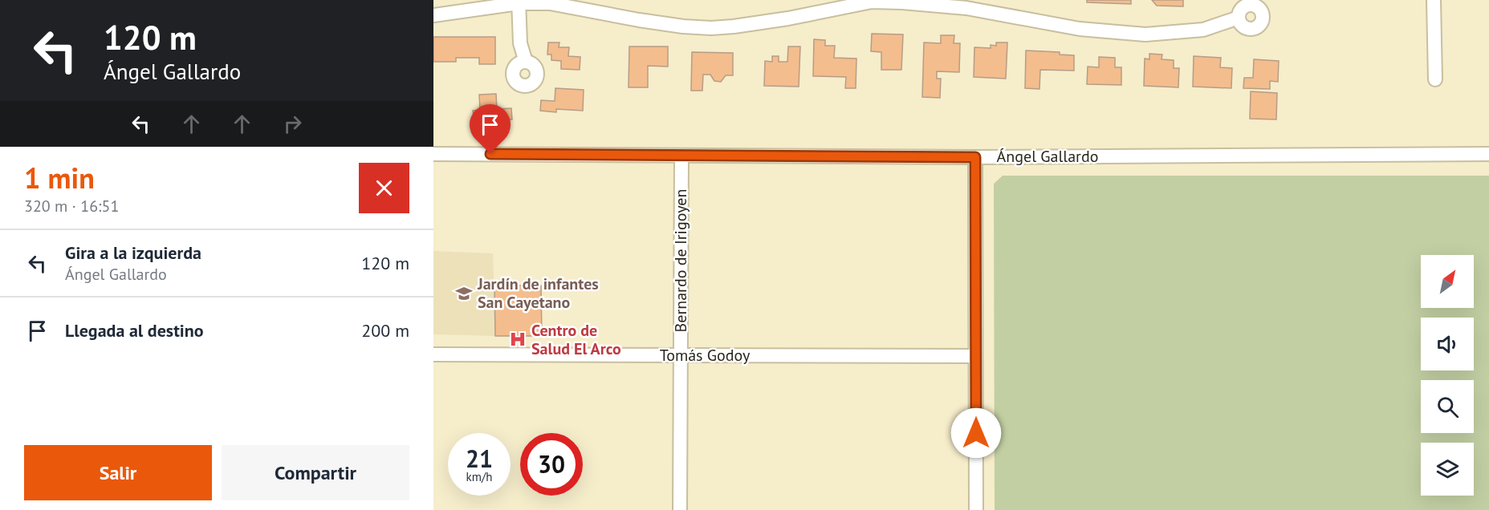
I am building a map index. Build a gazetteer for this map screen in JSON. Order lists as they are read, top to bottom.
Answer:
{
  "streets": {
    "street": ["Ángel Gallardo", "Bernardo de Irigoyen", "Tomás Godoy"]
  },
  "crossings": [
    ["Ángel Gallardo", "Bernardo de Irigoyen"],
    ["Bernardo de Irigoyen", "Tomás Godoy"]
  ],
  "places": {
    "school or university": ["Jardín de infantes San Cayetano"],
    "hospital": ["Centro de Salud El Arco"]
  },
  "north": "top right",
  "page": {
    "turn": ["120 m", "Ángel Gallardo"],
    "heading": ["1 min", "320 m · 16:51"],
    "list": [
      {
        "name": "Gira a la izquierda",
        "note": "Ángel Gallardo",
        "value": "120 m"
      },
      {
        "name": "Llegada al destino",
        "value": "200 m"
      }
    ],
    "speed": "21 km/h",
    "limit": "30",
    "buttons": ["Salir", "Compartir"]
  }
}
